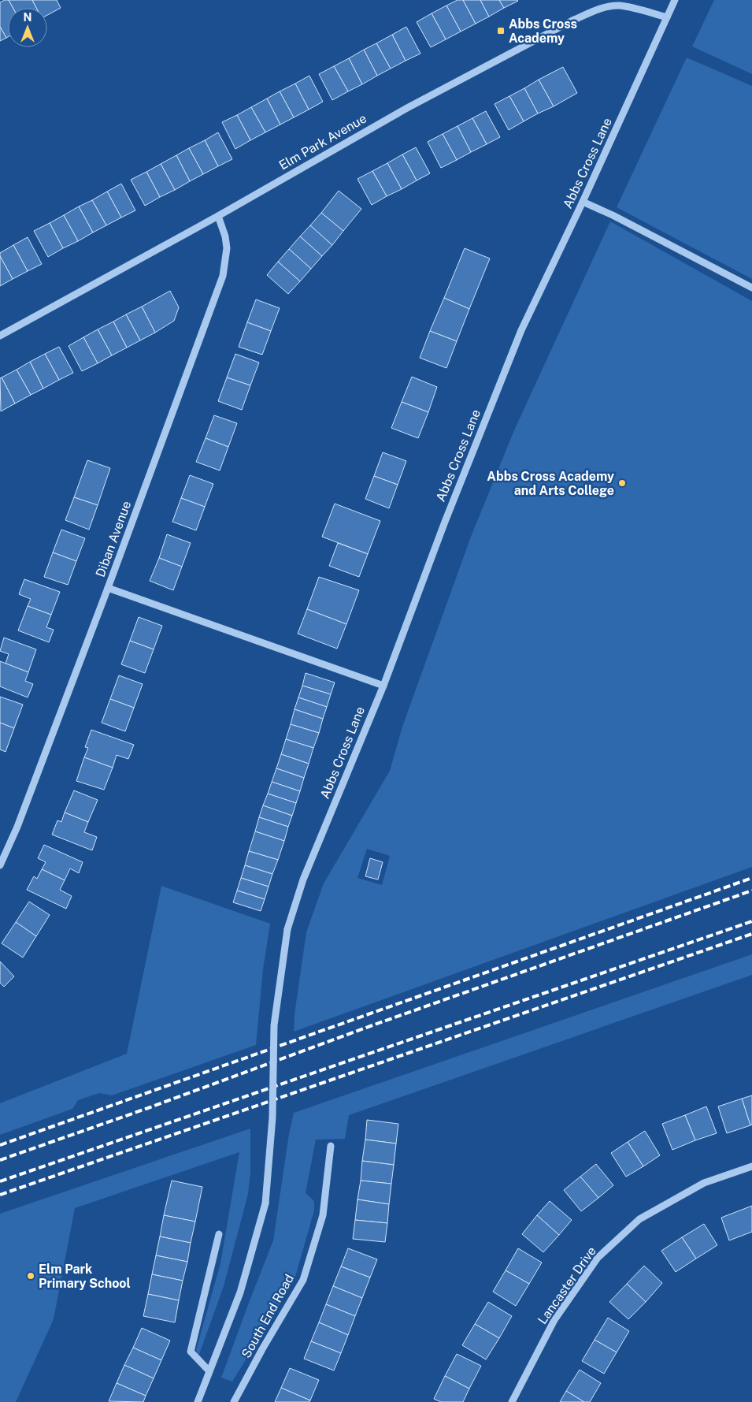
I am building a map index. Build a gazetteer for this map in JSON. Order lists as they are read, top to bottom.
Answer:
{
  "streets": {
    "street": [
      "Elm Park Avenue",
      "Abbs Cross Lane",
      "Diban Avenue",
      "Lancaster Drive",
      "South End Road"
    ]
  },
  "crossings": [
    ["Elm Park Avenue", "Abbs Cross Lane"],
    ["Elm Park Avenue", "Diban Avenue"]
  ],
  "places": {
    "transit": ["Abbs Cross Academy"],
    "other": ["Abbs Cross Academy and Arts College", "Elm Park Primary School"]
  },
  "north": "top"
}
